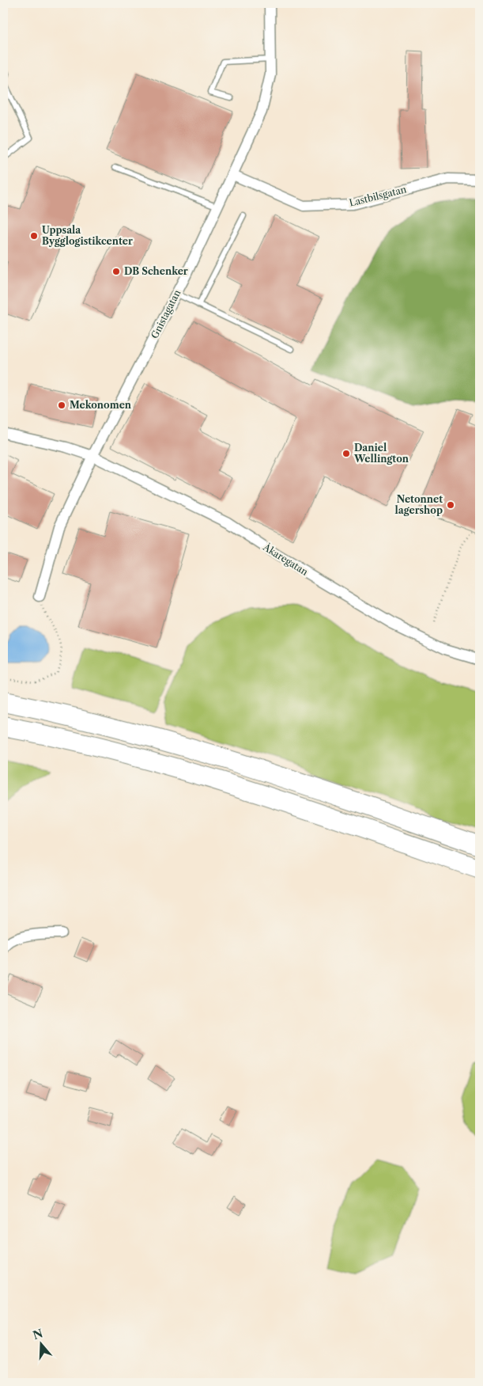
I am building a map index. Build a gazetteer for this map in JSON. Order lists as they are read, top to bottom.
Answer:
{
  "streets": {
    "street": ["Lastbilsgatan", "Gnistagatan", "Åkaregatan"]
  },
  "crossings": [
    ["Lastbilsgatan", "Gnistagatan"],
    ["Gnistagatan", "Åkaregatan"]
  ],
  "places": [
    "Uppsala Bygglogistikcenter",
    "DB Schenker",
    "Mekonomen",
    "Daniel Wellington",
    "Netonnet lagershop"
  ],
  "north": "top"
}
